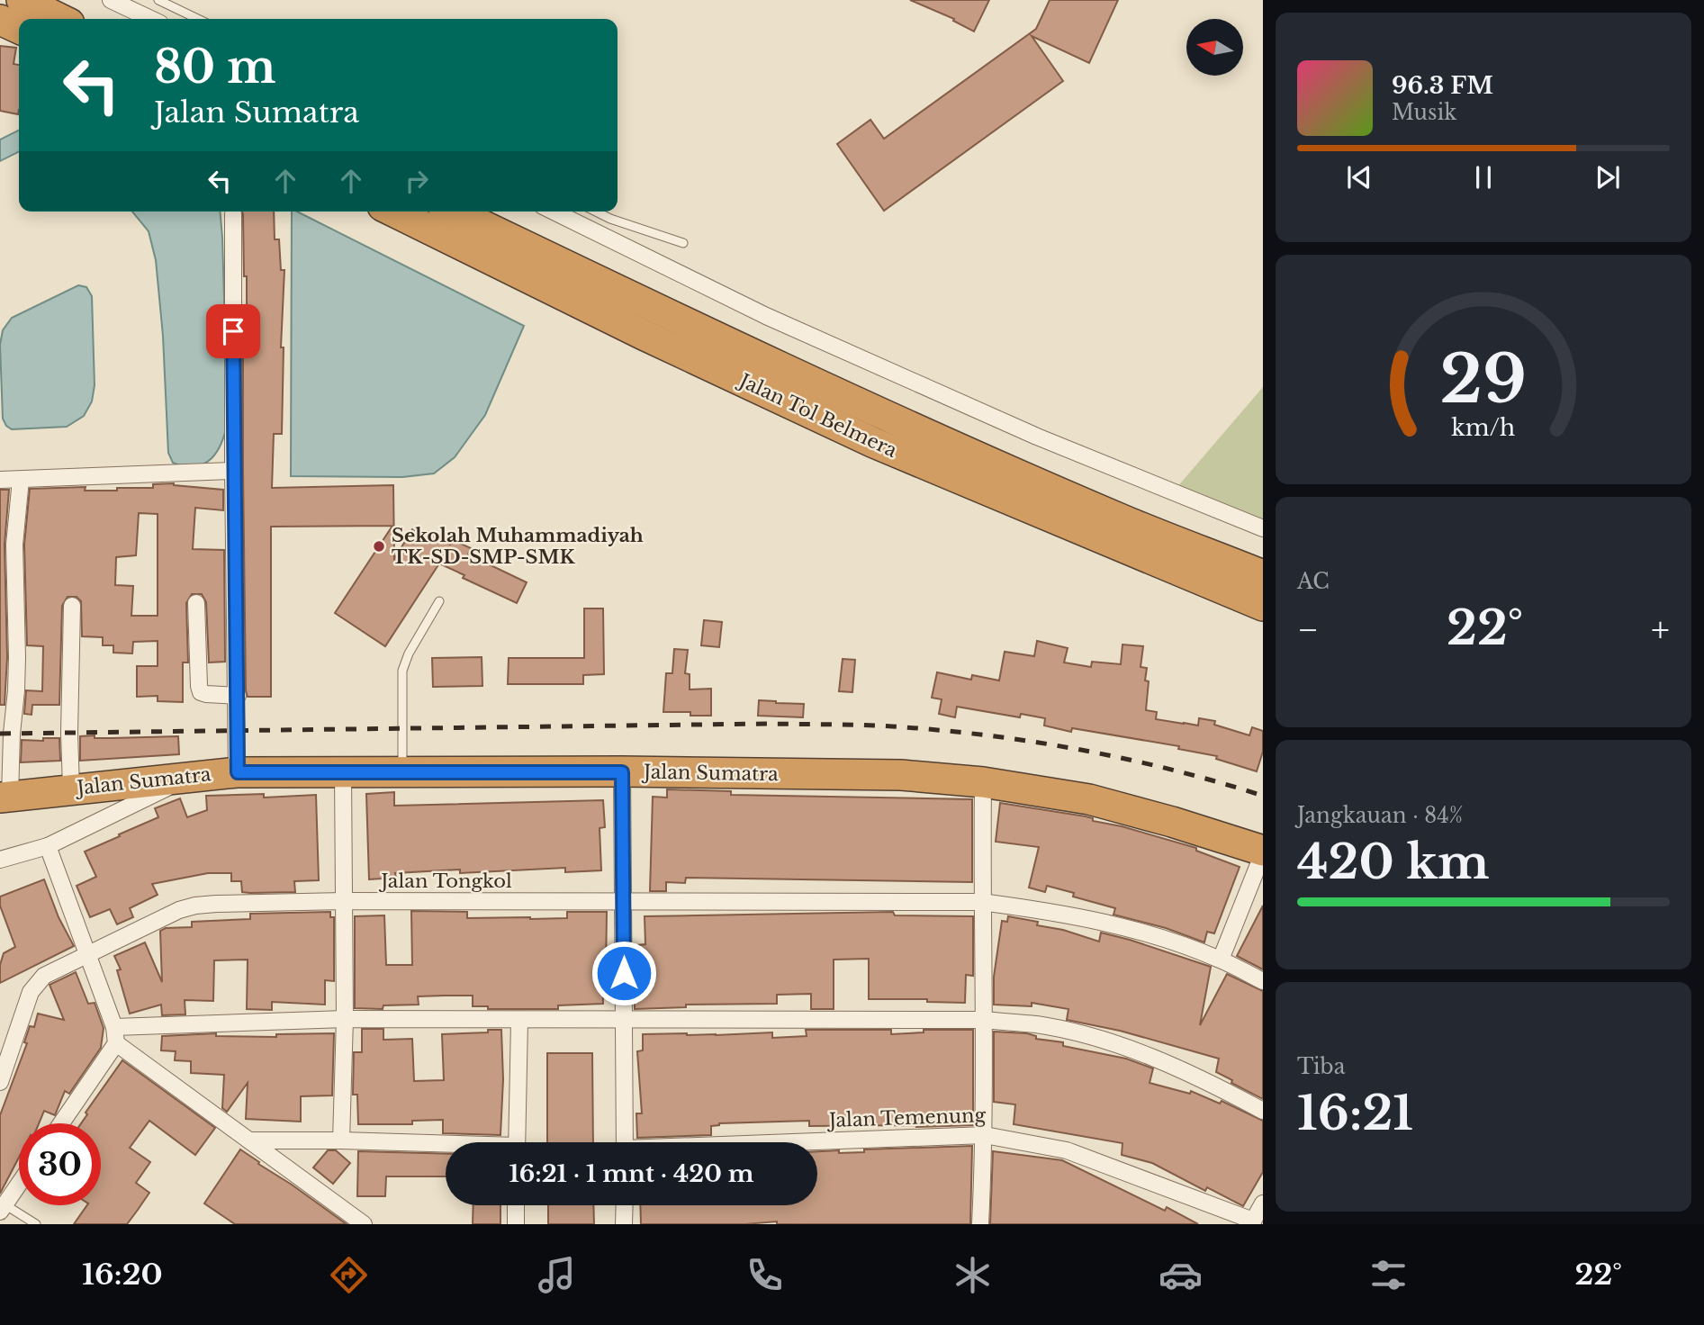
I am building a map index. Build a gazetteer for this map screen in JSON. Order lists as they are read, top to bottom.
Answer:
{
  "streets": {
    "highway": ["Jalan Tol Belmera", "Jalan Sumatra"],
    "street": ["Jalan Tongkol", "Jalan Temenung"]
  },
  "places": ["Sekolah Muhammadiyah TK-SD-SMP-SMK"],
  "north": "left",
  "page": {
    "turn": ["80 m", "Jalan Sumatra"],
    "song": ["96.3 FM", "Musik"],
    "tile": [
      "AC",
      ["Jangkauan · 84%", "420 km"],
      ["Tiba", "16:21"]
    ],
    "heat": ["−", "22°", "+"],
    "limit": "30",
    "trip": "16:21 · 1 mnt · 420 m",
    "tabs": ["16:20", "22°"],
    "gauge": ["29", "km/h"]
  }
}
